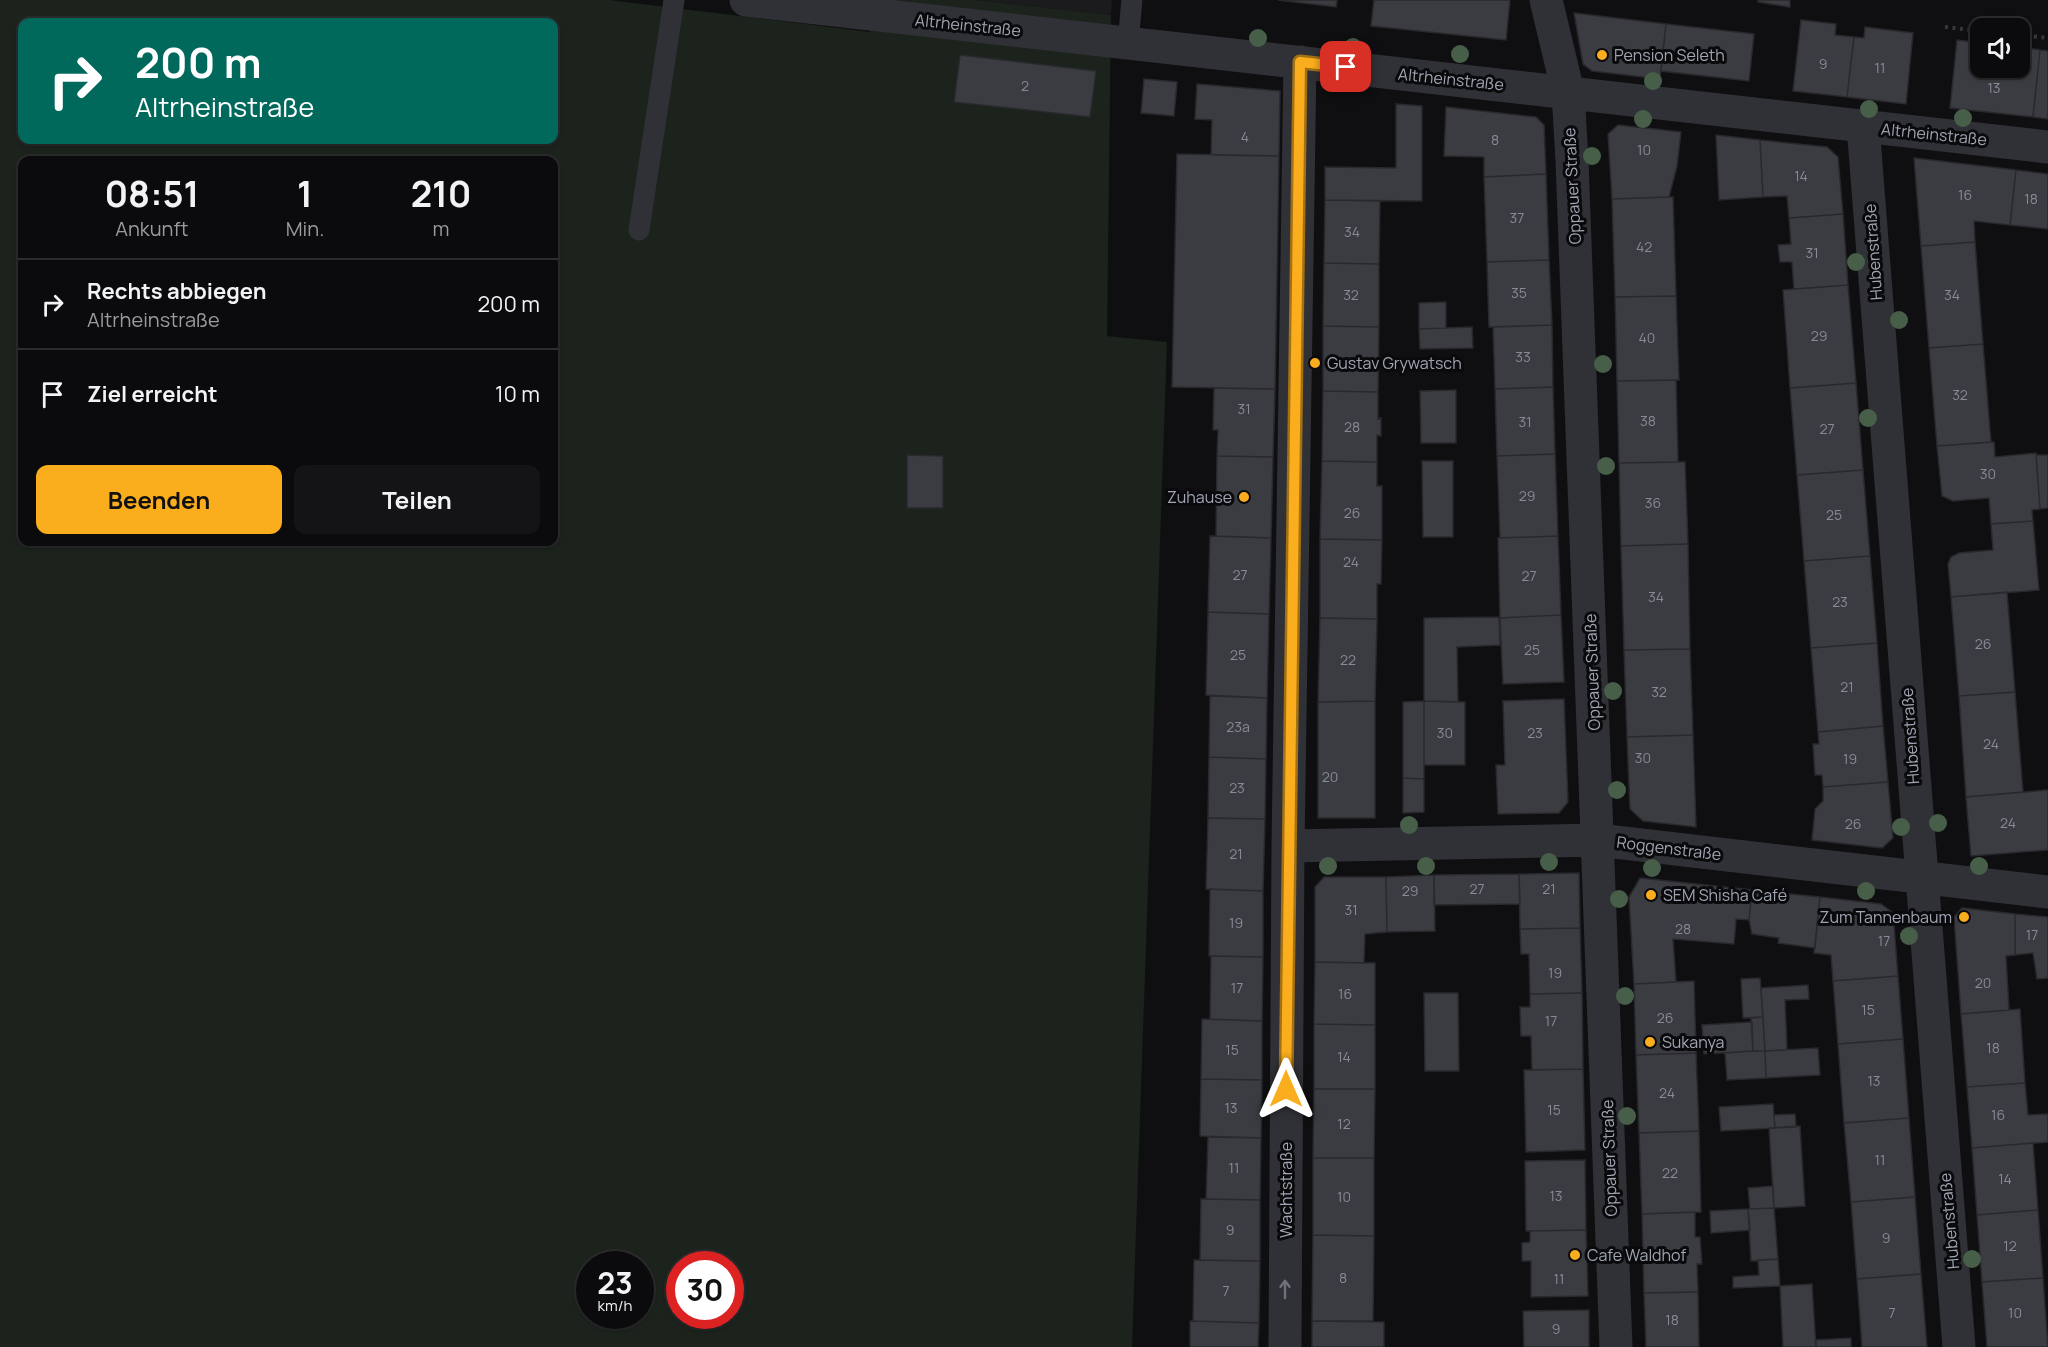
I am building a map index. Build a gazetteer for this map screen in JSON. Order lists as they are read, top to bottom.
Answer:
{
  "streets": {
    "street": [
      "Altrheinstraße",
      "Oppauer Straße",
      "Hubenstraße",
      "Roggenstraße",
      "Wachtstraße"
    ]
  },
  "crossings": [
    ["Altrheinstraße", "Oppauer Straße"],
    ["Altrheinstraße", "Hubenstraße"],
    ["Altrheinstraße", "Wachtstraße"],
    ["Oppauer Straße", "Roggenstraße"],
    ["Hubenstraße", "Roggenstraße"],
    ["Roggenstraße", "Wachtstraße"]
  ],
  "one_way": ["Wachtstraße"],
  "places": [
    "Pension Seleth",
    "Gustav Grywatsch",
    "Zuhause",
    "SEM Shisha Café",
    "Zum Tannenbaum",
    "Sukanya",
    "Cafe Waldhof"
  ],
  "house_numbers": [
    "9",
    "11",
    "2",
    "13",
    "4",
    "8",
    "10",
    "14",
    "16",
    "18",
    "37",
    "34",
    "42",
    "31",
    "35",
    "32",
    "34",
    "29",
    "40",
    "33",
    "32",
    "31",
    "38",
    "31",
    "28",
    "27",
    "30",
    "29",
    "36",
    "26",
    "25",
    "24",
    "27",
    "27",
    "34",
    "23",
    "26",
    "25",
    "25",
    "22",
    "21",
    "32",
    "23a",
    "30",
    "23",
    "24",
    "30",
    "19",
    "20",
    "23",
    "24",
    "26",
    "21",
    "27",
    "21",
    "29",
    "31",
    "19",
    "28",
    "17",
    "17",
    "19",
    "20",
    "17",
    "16",
    "15",
    "26",
    "17",
    "18",
    "15",
    "14",
    "13",
    "24",
    "13",
    "15",
    "16",
    "12",
    "11",
    "11",
    "22",
    "14",
    "13",
    "10",
    "9",
    "9",
    "12",
    "8",
    "11",
    "7",
    "7",
    "10",
    "18",
    "9"
  ],
  "page": {
    "turn": ["200 m", "Altrheinstraße"],
    "eta": [
      "08:51",
      "Ankunft",
      "1",
      "Min.",
      "210",
      "m"
    ],
    "list": [
      {
        "name": "Rechts abbiegen",
        "note": "Altrheinstraße",
        "value": "200 m"
      },
      {
        "name": "Ziel erreicht",
        "value": "10 m"
      }
    ],
    "buttons": ["Beenden", "Teilen"],
    "speed": "23 km/h",
    "limit": "30"
  }
}
